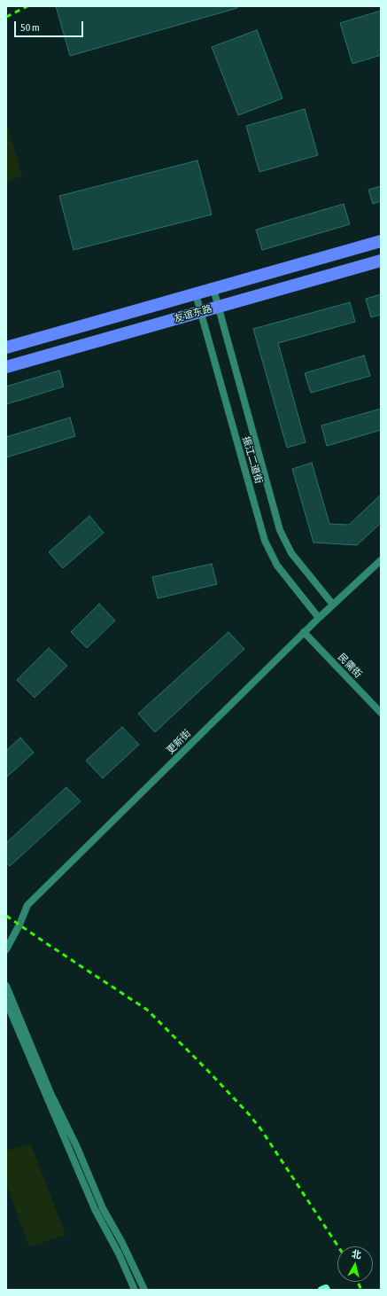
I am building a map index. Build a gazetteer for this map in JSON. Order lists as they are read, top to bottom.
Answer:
{
  "streets": {
    "highway": ["友谊东路"],
    "street": ["振江二道街", "民需街", "更新街"]
  },
  "crossings": [
    ["友谊东路", "振江二道街"],
    ["振江二道街", "更新街"],
    ["民需街", "更新街"]
  ],
  "scale_bar": "50 m",
  "north": "top"
}
